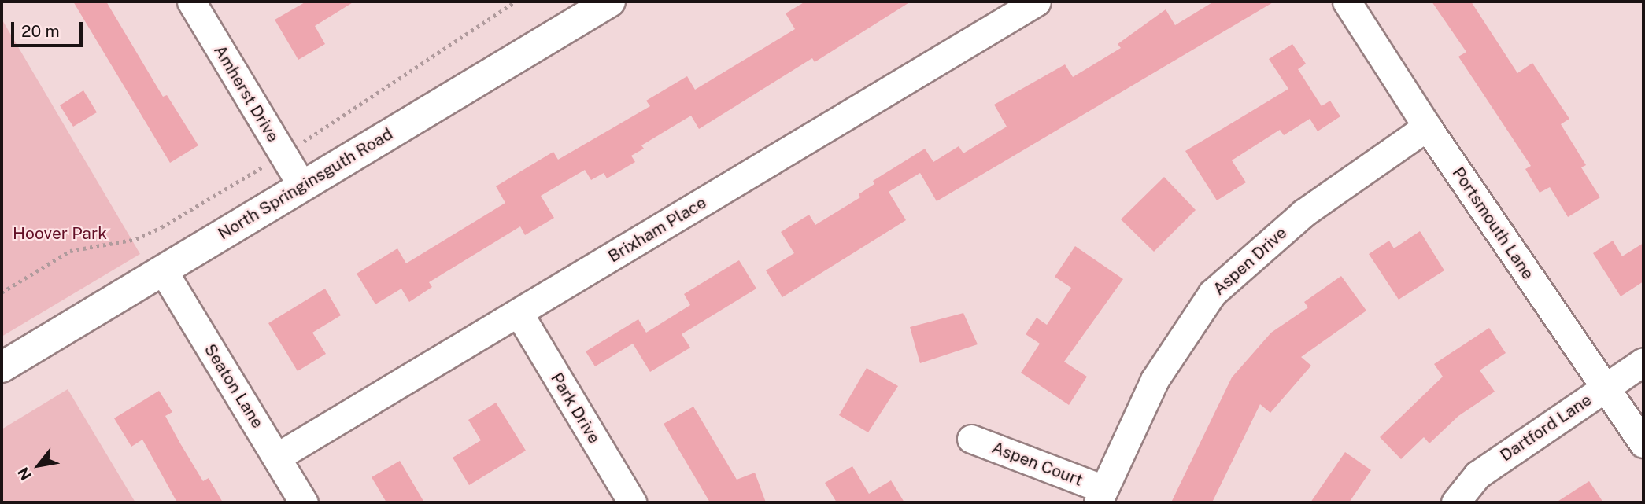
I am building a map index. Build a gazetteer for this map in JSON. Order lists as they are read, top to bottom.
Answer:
{
  "streets": {
    "street": [
      "Amherst Drive",
      "North Springinsguth Road",
      "Portsmouth Lane",
      "Brixham Place",
      "Aspen Drive",
      "Seaton Lane",
      "Park Drive",
      "Dartford Lane",
      "Aspen Court"
    ]
  },
  "crossings": [
    ["Amherst Drive", "North Springinsguth Road"],
    ["North Springinsguth Road", "Seaton Lane"],
    ["Portsmouth Lane", "Aspen Drive"],
    ["Portsmouth Lane", "Dartford Lane"],
    ["Brixham Place", "Seaton Lane"],
    ["Brixham Place", "Park Drive"],
    ["Aspen Drive", "Aspen Court"]
  ],
  "parks": ["Hoover Park"],
  "scale_bar": "20 m",
  "north": "bottom left"
}
